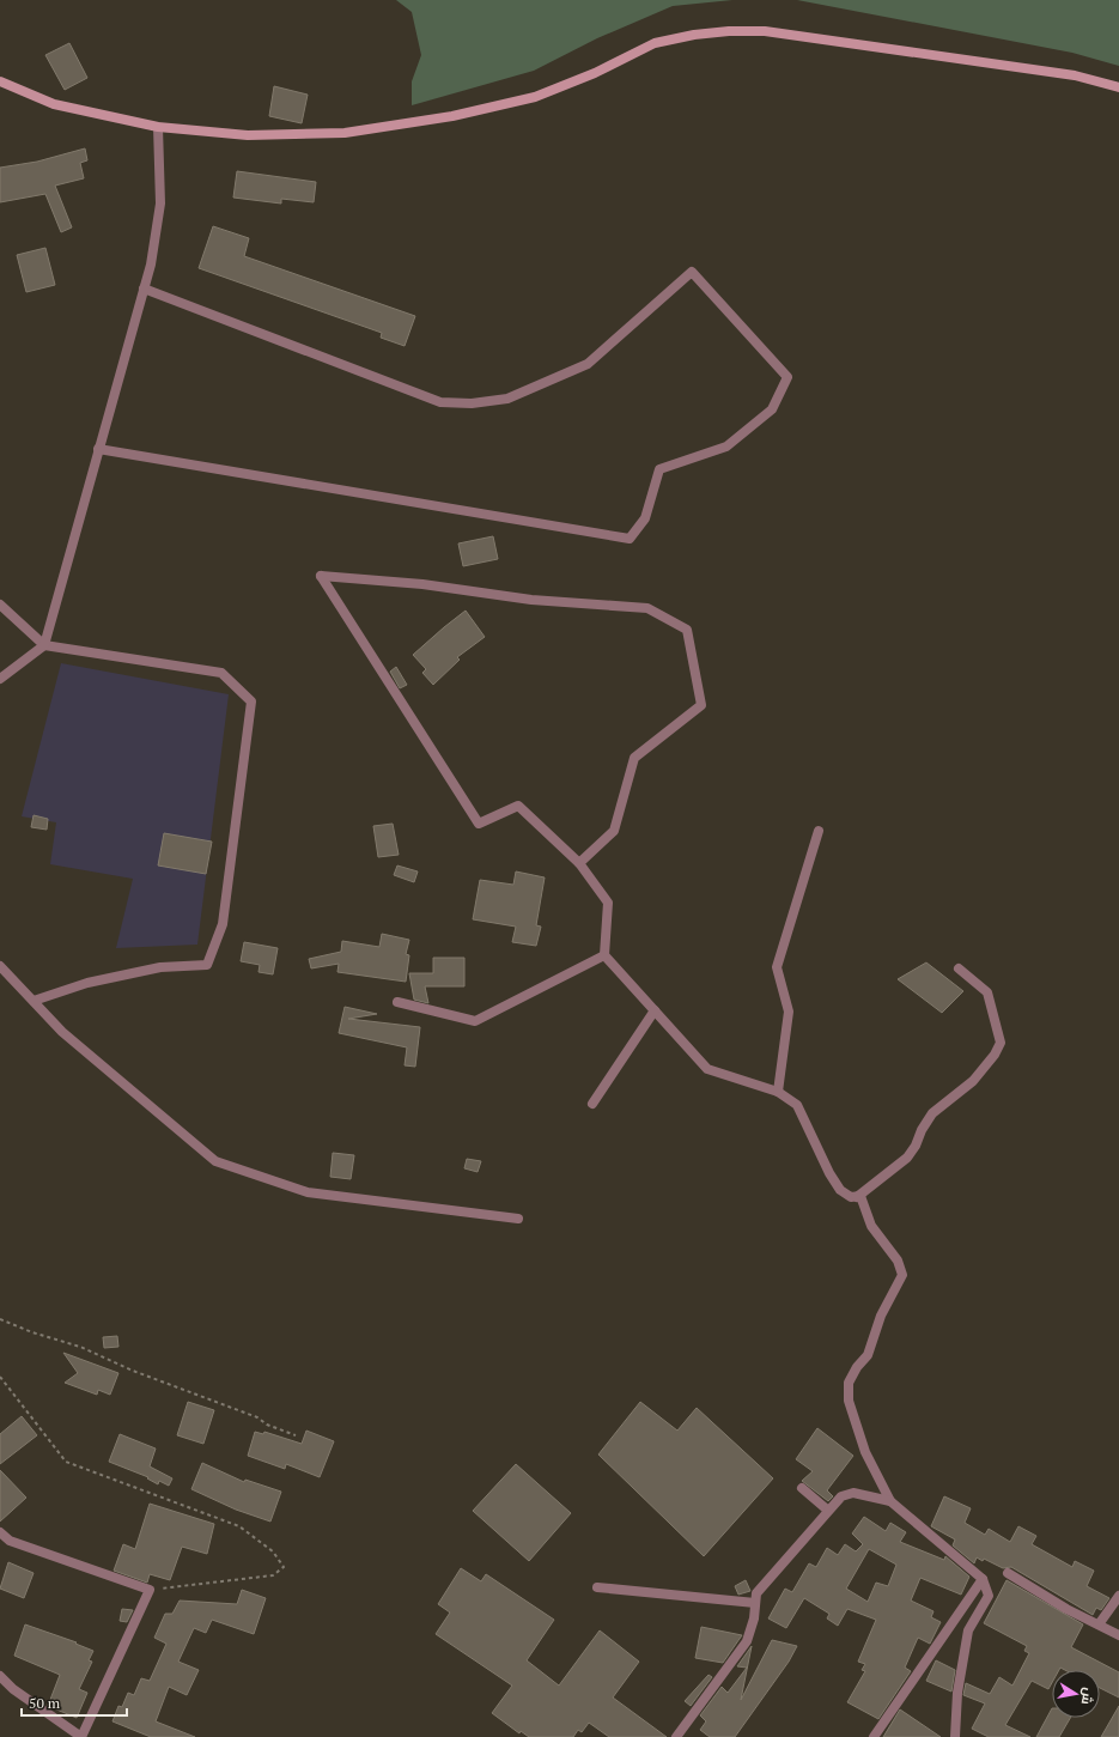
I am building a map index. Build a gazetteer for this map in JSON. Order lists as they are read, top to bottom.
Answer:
{
  "scale_bar": "50 m",
  "north": "right"
}
